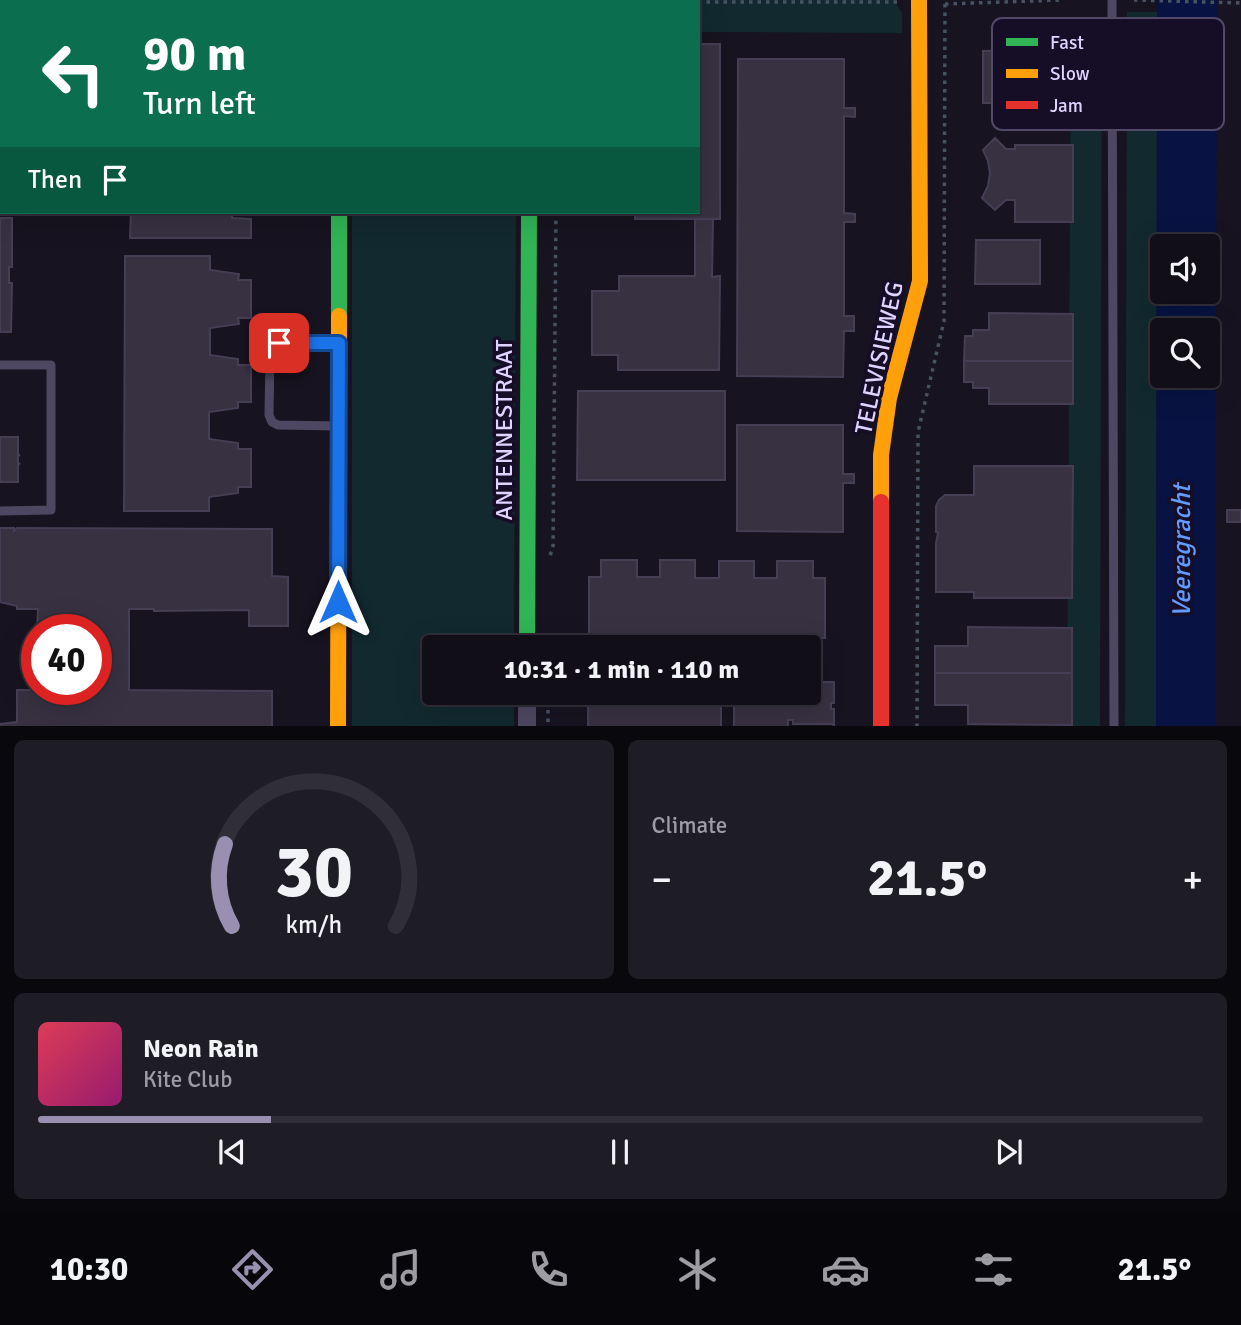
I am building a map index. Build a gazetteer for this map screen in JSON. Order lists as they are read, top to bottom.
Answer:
{
  "streets": {
    "street": ["TELEVISIEWEG", "ANTENNESTRAAT"]
  },
  "water": ["Veeregracht"],
  "legend": ["Fast", "Slow", "Jam"],
  "page": {
    "turn": ["90 m", "Turn left"],
    "then": "Then",
    "limit": "40",
    "trip": "10:31 · 1 min · 110 m",
    "tile": "Climate",
    "heat": ["−", "21.5°", "+"],
    "song": ["Neon Rain", "Kite Club"],
    "tabs": ["10:30", "21.5°"],
    "gauge": ["30", "km/h"]
  }
}
